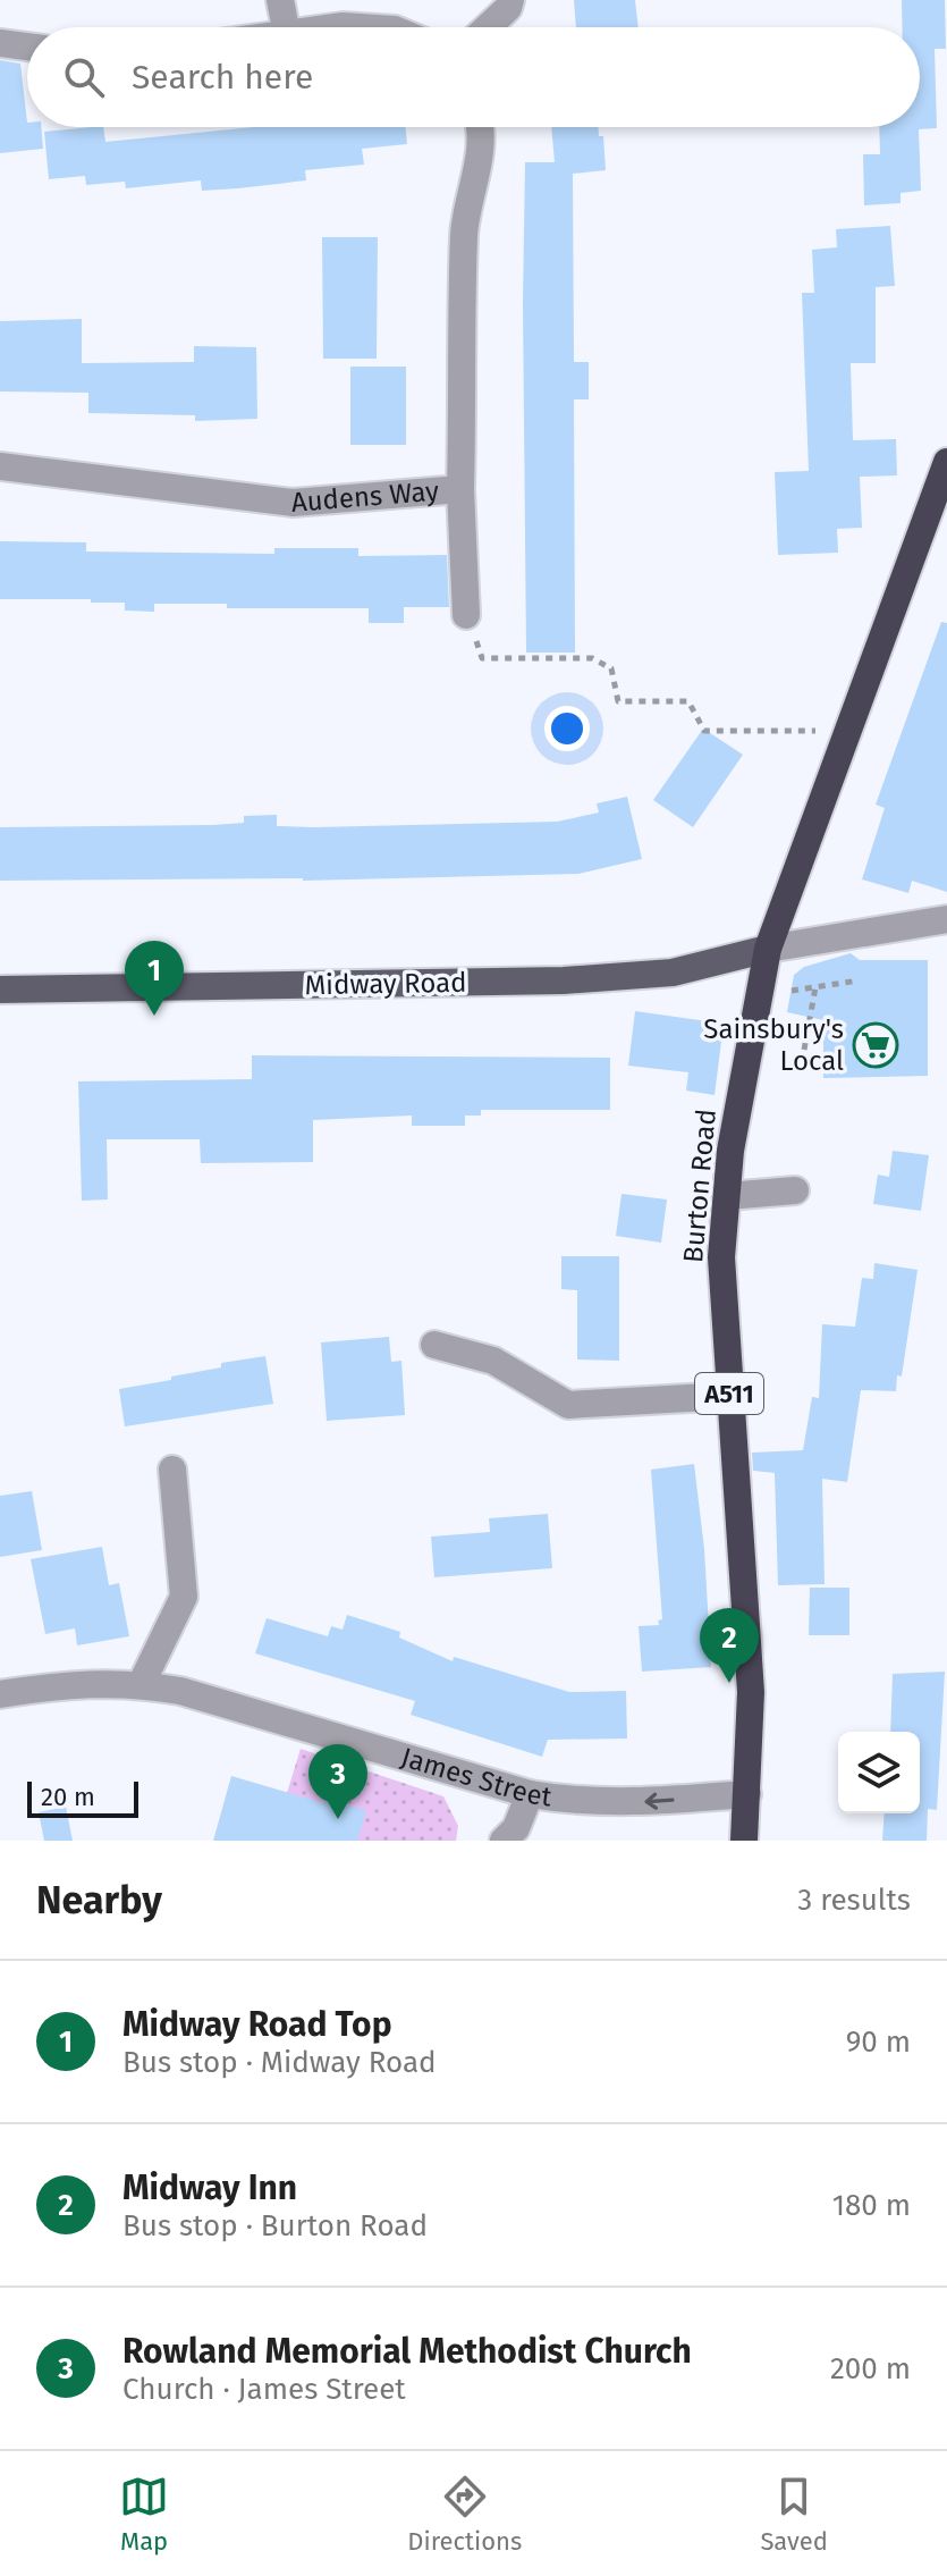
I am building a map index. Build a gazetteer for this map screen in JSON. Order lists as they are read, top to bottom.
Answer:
{
  "streets": {
    "highway": ["Burton Road", "A511"],
    "main road": ["Midway Road"],
    "street": ["Audens Way", "James Street"]
  },
  "crossings": [
    ["Midway Road", "Burton Road"],
    ["Burton Road", "James Street"]
  ],
  "places": {
    "supermarket": ["Sainsbury's Local"]
  },
  "scale_bar": "20 m",
  "page": {
    "search": "Search here",
    "pins": ["1", "2", "3"],
    "scale": "20 m",
    "heading": ["Nearby", "3 results"],
    "list": [
      {
        "mark": "1",
        "name": "Midway Road Top",
        "note": "Bus stop · Midway Road",
        "value": "90 m"
      },
      {
        "mark": "2",
        "name": "Midway Inn",
        "note": "Bus stop · Burton Road",
        "value": "180 m"
      },
      {
        "mark": "3",
        "name": "Rowland Memorial Methodist Church",
        "note": "Church · James Street",
        "value": "200 m"
      }
    ],
    "nav": ["Map", "Directions", "Saved"]
  }
}
